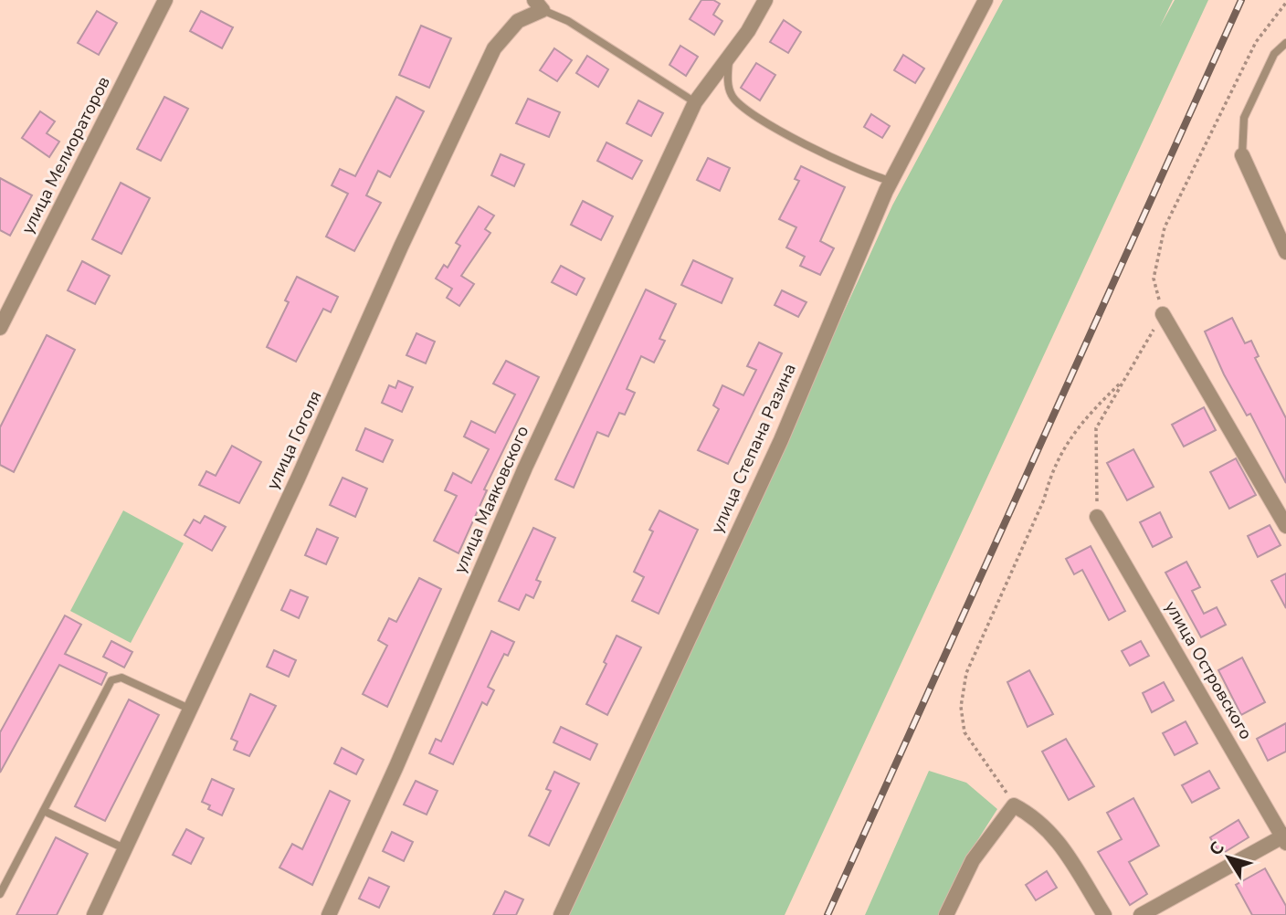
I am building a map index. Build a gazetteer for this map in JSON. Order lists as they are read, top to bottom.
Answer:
{
  "streets": {
    "street": [
      "улица Мелиораторов",
      "улица Гоголя",
      "улица Степана Разина",
      "улица Маяковского",
      "улица Островского"
    ]
  },
  "north": "top left"
}
